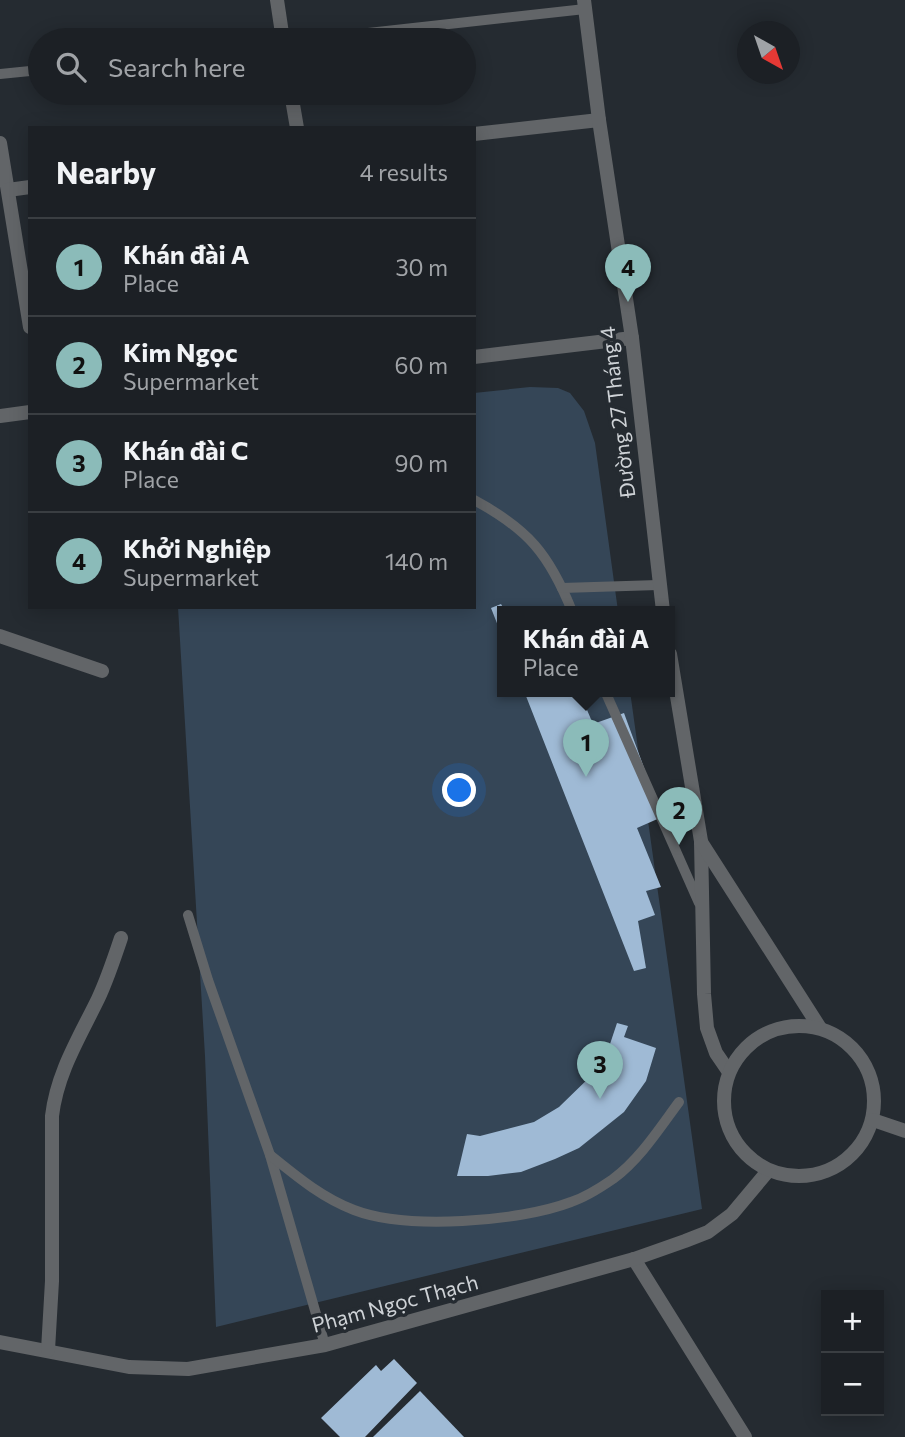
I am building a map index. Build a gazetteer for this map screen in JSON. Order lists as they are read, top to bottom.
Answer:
{
  "streets": {
    "street": ["Đường 27 Tháng 4", "Phạm Ngọc Thạch"]
  },
  "north": "bottom right",
  "page": {
    "search": "Search here",
    "heading": ["Nearby", "4 results"],
    "list": [
      {
        "mark": "1",
        "name": "Khán đài A",
        "note": "Place",
        "value": "30 m"
      },
      {
        "mark": "2",
        "name": "Kim Ngọc",
        "note": "Supermarket",
        "value": "60 m"
      },
      {
        "mark": "3",
        "name": "Khán đài C",
        "note": "Place",
        "value": "90 m"
      },
      {
        "mark": "4",
        "name": "Khởi Nghiệp",
        "note": "Supermarket",
        "value": "140 m"
      }
    ],
    "pins": [
      "4",
      "1",
      "2",
      "3"
    ],
    "popup": ["Khán đài A", "Place"],
    "map_buttons": ["+", "−"]
  }
}
